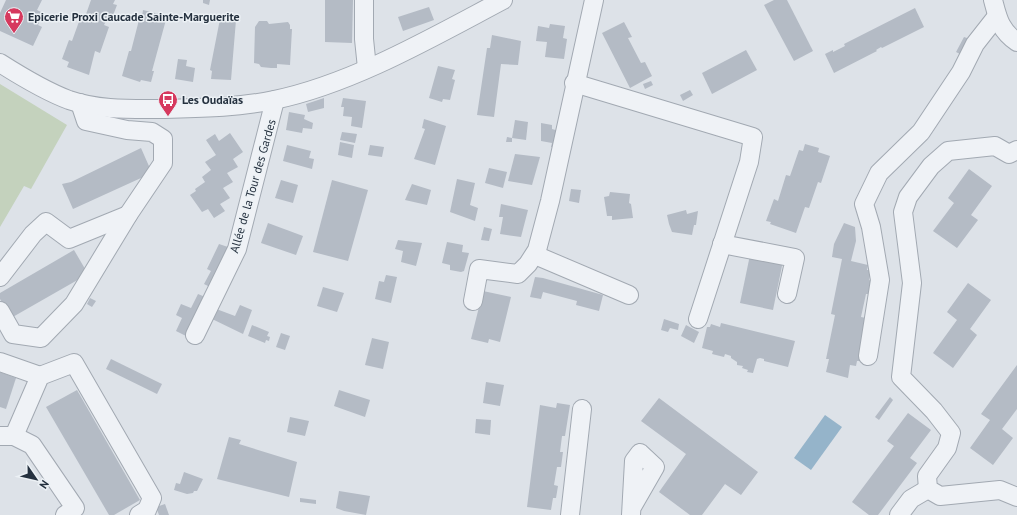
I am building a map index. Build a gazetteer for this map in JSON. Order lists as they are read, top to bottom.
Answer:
{
  "streets": {
    "street": ["Allée de la Tour des Gardes"]
  },
  "places": {
    "supermarket": ["Epicerie Proxi Caucade Sainte-Marguerite"],
    "bus stop": ["Les Oudaïas"]
  },
  "north": "bottom right"
}
